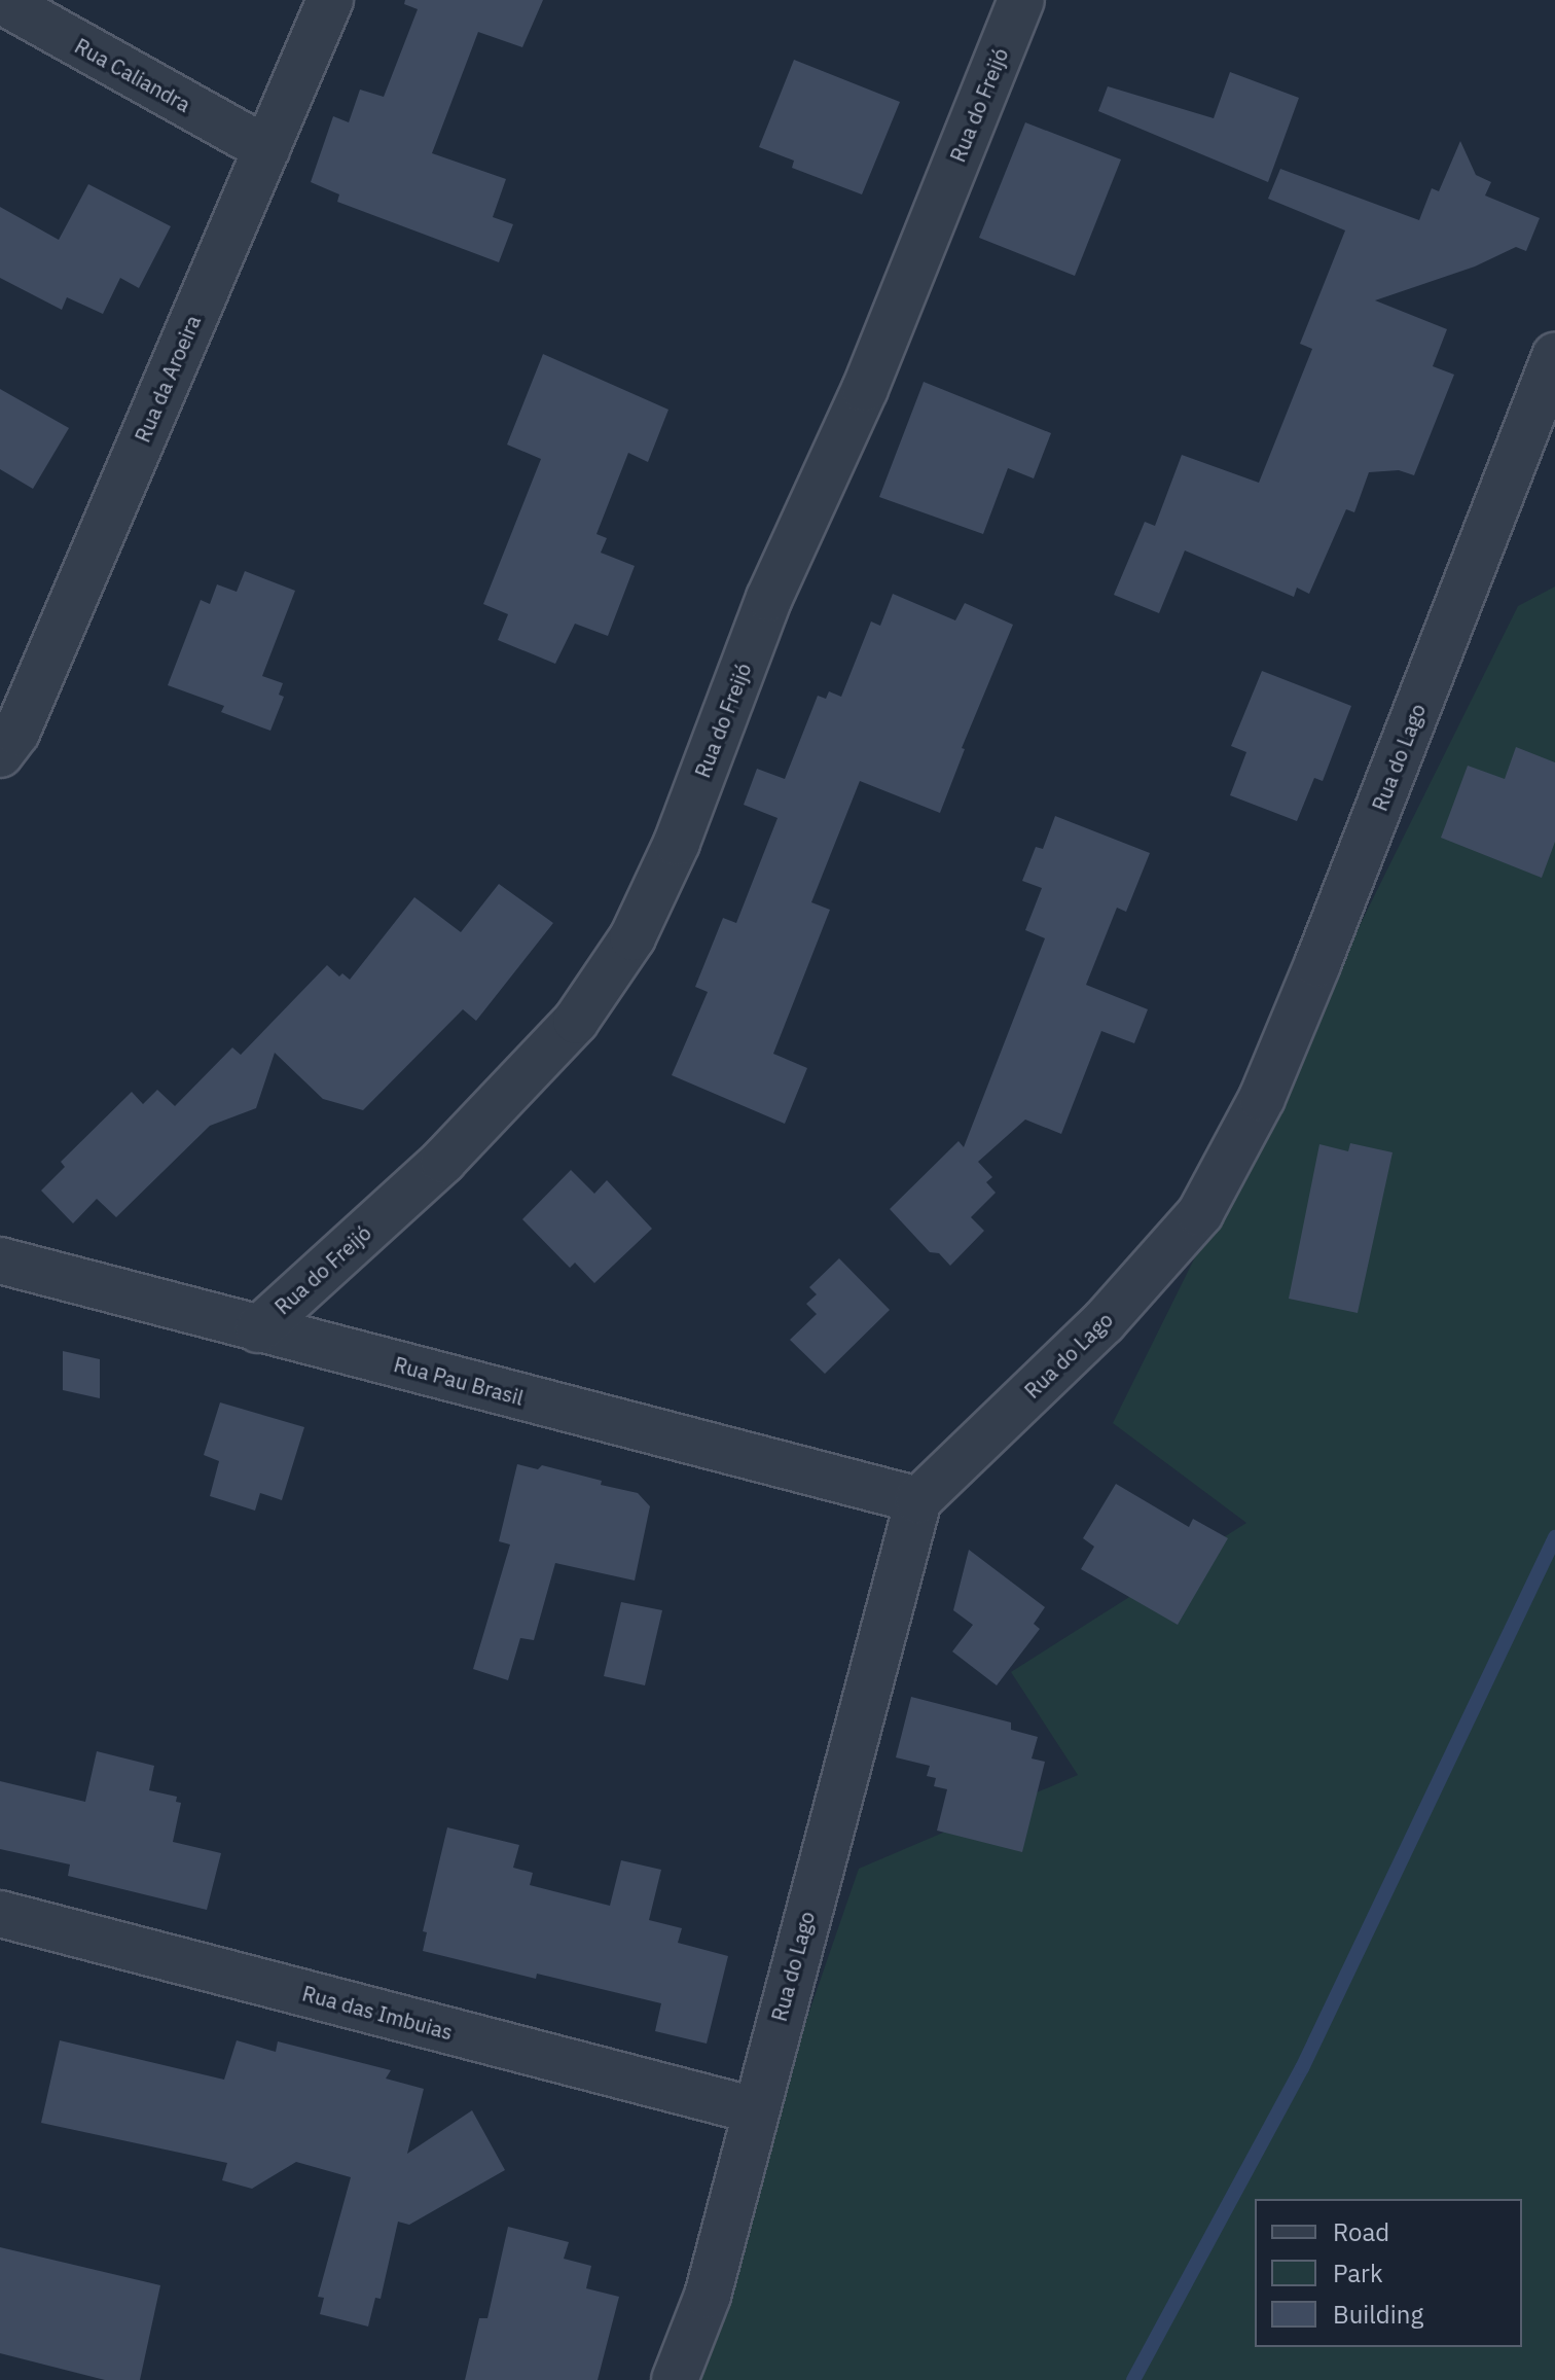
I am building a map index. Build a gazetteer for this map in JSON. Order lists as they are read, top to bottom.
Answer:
{
  "streets": {
    "street": [
      "Rua Caliandra",
      "Rua do Freijó",
      "Rua da Aroeira",
      "Rua do Lago",
      "Rua Pau Brasil",
      "Rua das Imbuias"
    ]
  },
  "crossings": [
    ["Rua Caliandra", "Rua da Aroeira"],
    ["Rua do Freijó", "Rua Pau Brasil"],
    ["Rua do Lago", "Rua Pau Brasil"],
    ["Rua do Lago", "Rua das Imbuias"]
  ],
  "legend": ["Road", "Park", "Building"]
}
